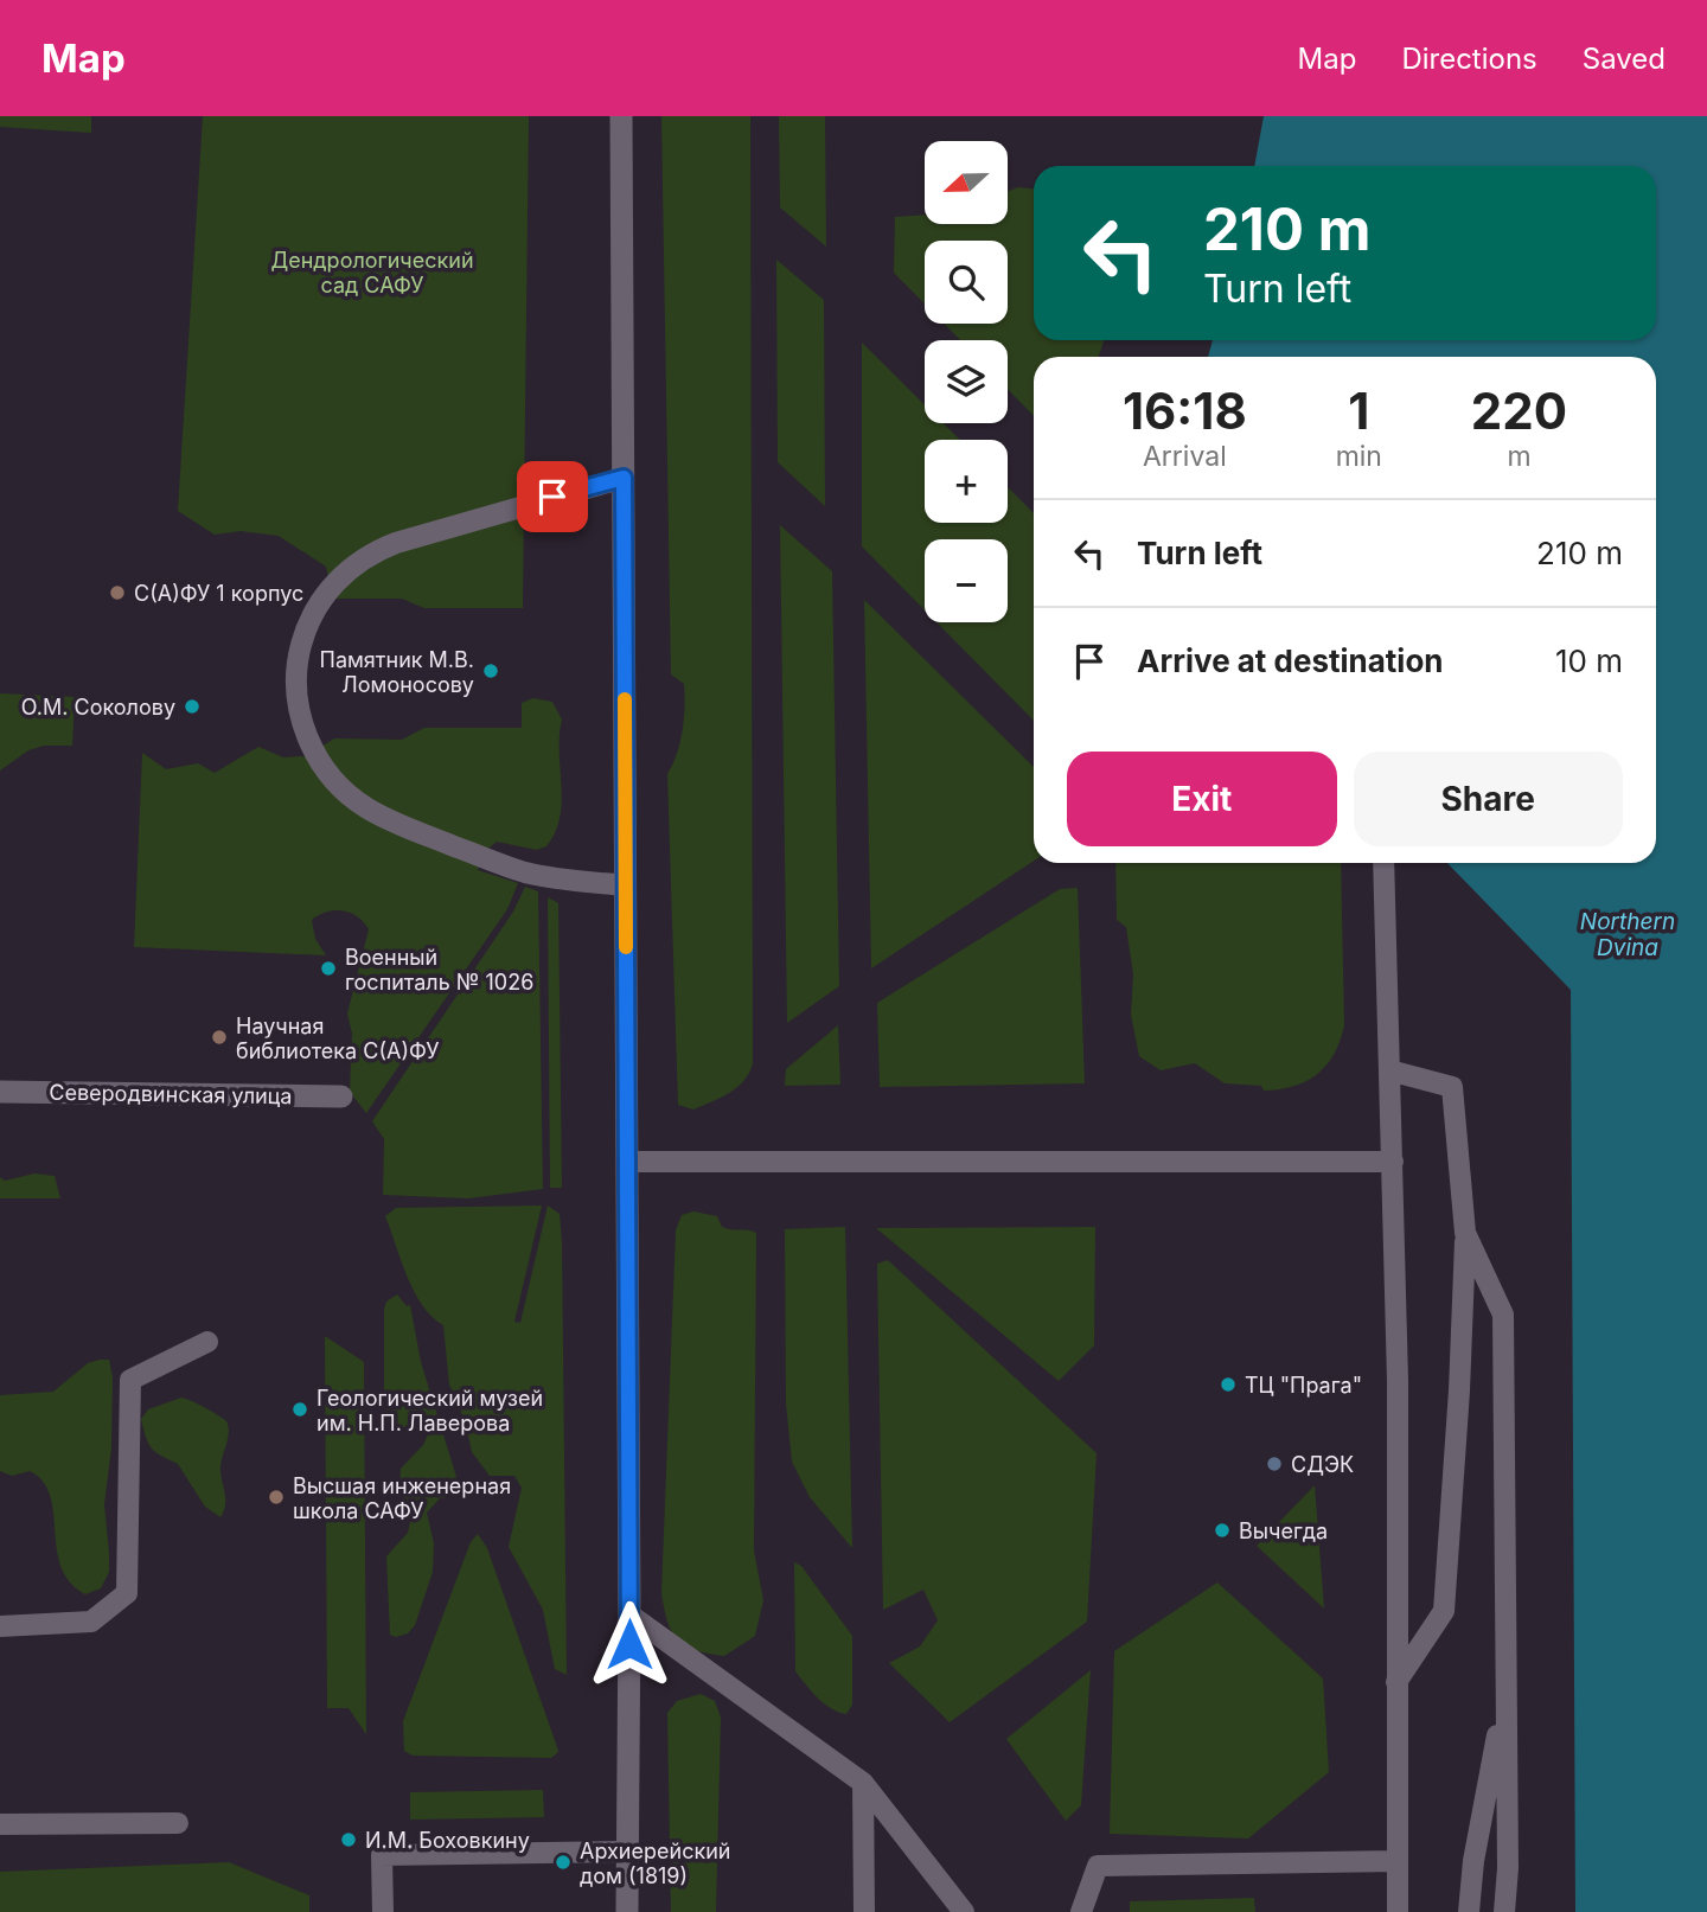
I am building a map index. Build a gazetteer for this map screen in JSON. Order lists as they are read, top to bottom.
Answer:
{
  "streets": {
    "main road": ["Северодвинская улица"]
  },
  "water": ["Northern Dvina"],
  "parks": ["Дендрологический сад САФУ"],
  "places": [
    "С(А)ФУ 1 корпус",
    "Памятник М.В. Ломоносову",
    "О.М. Соколову",
    "Военный госпиталь № 1026",
    "Научная библиотека С(А)ФУ",
    "ТЦ \"Прага\"",
    "Геологический музей им. Н.П. Лаверова",
    "СДЭК",
    "Высшая инженерная школа САФУ",
    "Вычегда",
    "И.М. Боховкину",
    "Архиерейский дом (1819)"
  ],
  "north": "left",
  "page": {
    "header": "Map",
    "nav": ["Map", "Directions", "Saved"],
    "map_buttons": ["+", "−"],
    "turn": ["210 m", "Turn left"],
    "eta": [
      "16:18",
      "Arrival",
      "1",
      "min",
      "220",
      "m"
    ],
    "list": [
      {
        "name": "Turn left",
        "value": "210 m"
      },
      {
        "name": "Arrive at destination",
        "value": "10 m"
      }
    ],
    "buttons": ["Exit", "Share"]
  }
}
